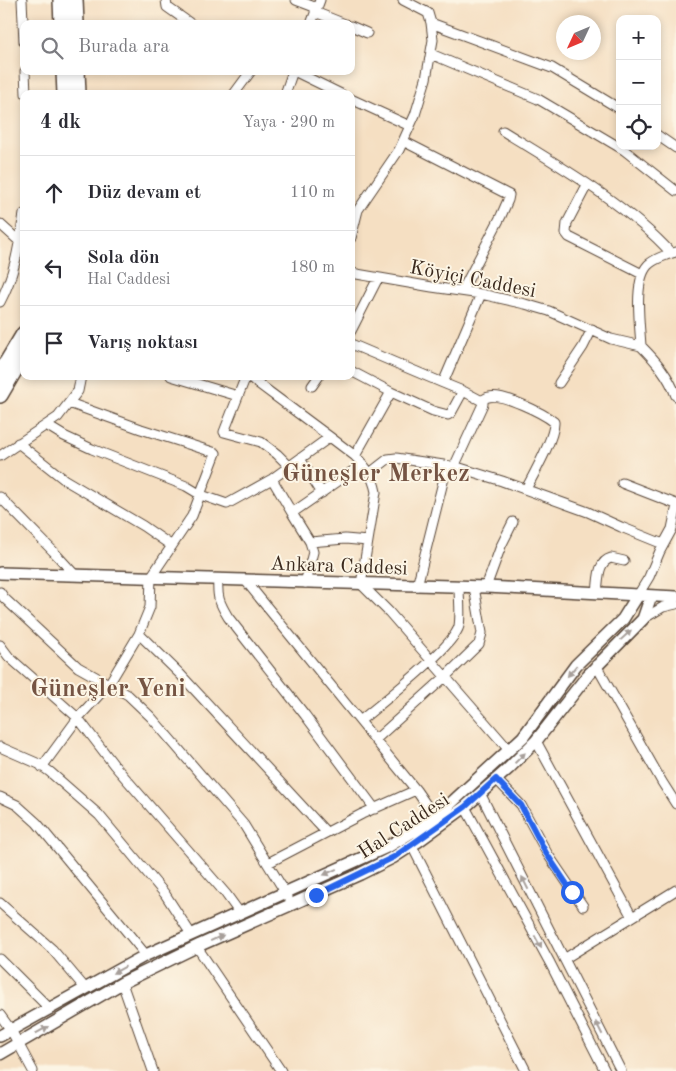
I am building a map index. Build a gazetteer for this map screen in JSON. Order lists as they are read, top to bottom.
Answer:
{
  "streets": {
    "street": ["Köyiçi Caddesi", "Ankara Caddesi", "Hal Caddesi"]
  },
  "crossings": [
    ["Ankara Caddesi", "Hal Caddesi"]
  ],
  "districts": ["Güneşler Merkez", "Güneşler Yeni"],
  "north": "bottom left",
  "page": {
    "map_buttons": ["+", "−"],
    "search": "Burada ara",
    "heading": ["4 dk", "Yaya · 290 m"],
    "list": [
      ["Düz devam et", "110 m"],
      ["Sola dön", "Hal Caddesi", "180 m"],
      "Varış noktası"
    ]
  }
}
